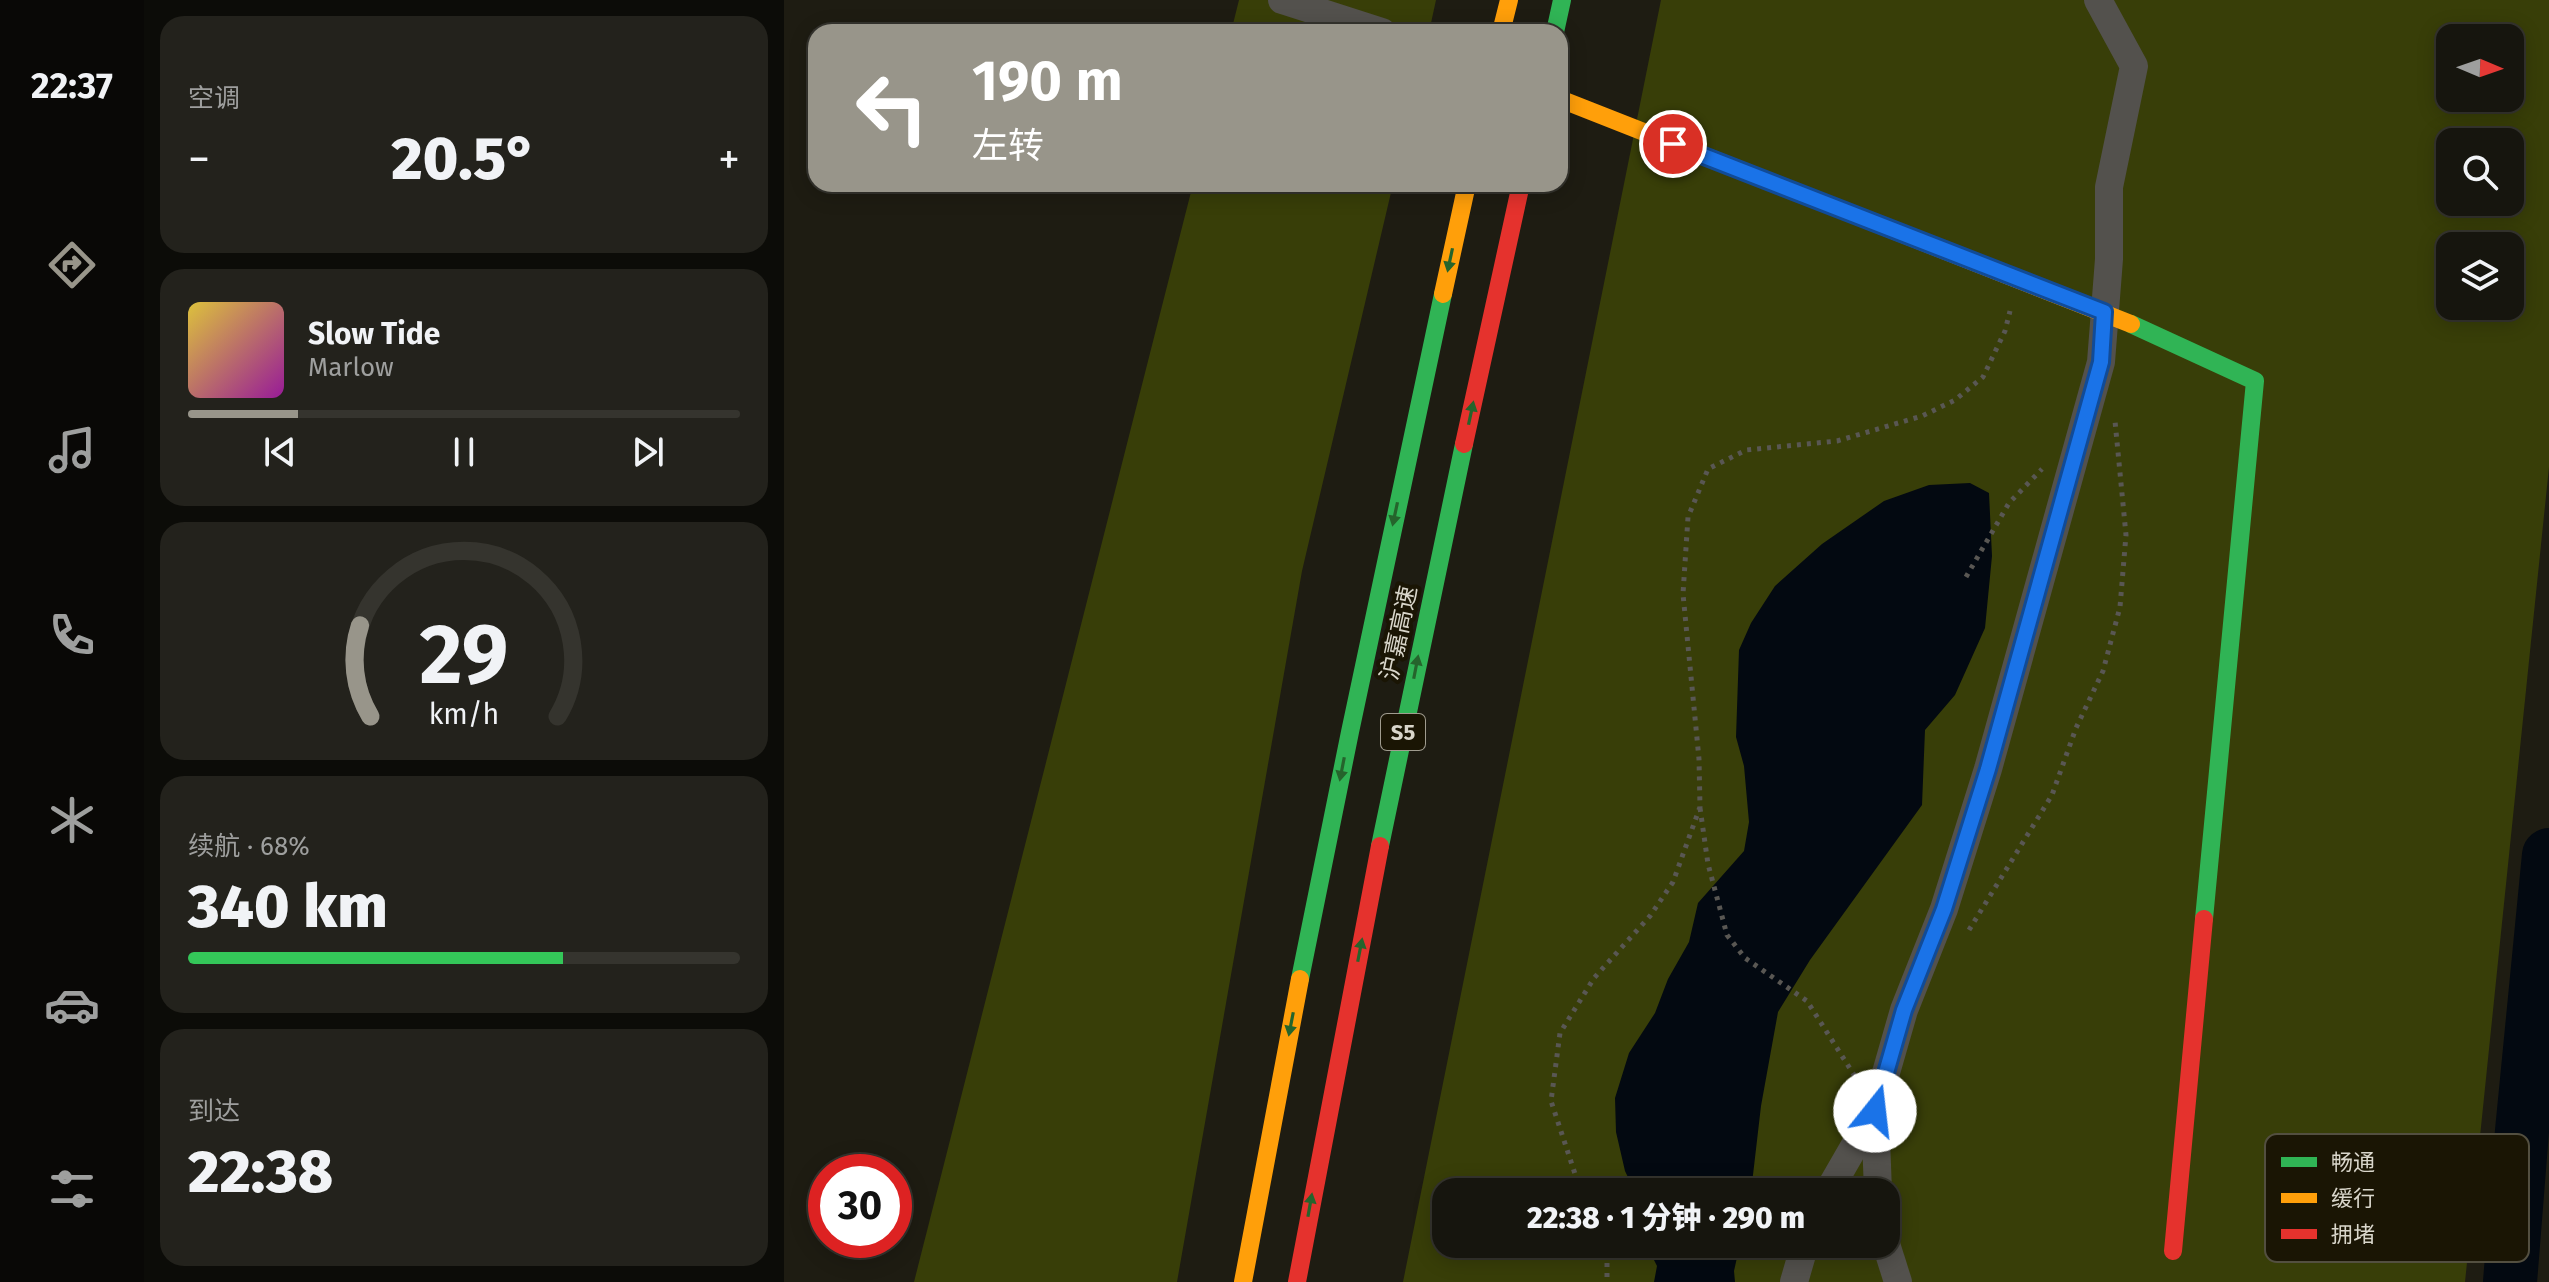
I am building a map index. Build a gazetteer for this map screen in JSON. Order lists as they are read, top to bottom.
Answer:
{
  "streets": {
    "main road": ["沪嘉高速", "S5"]
  },
  "legend": ["畅通", "缓行", "拥堵"],
  "north": "right",
  "page": {
    "tabs": "22:37",
    "tile": [
      "空调",
      ["续航 · 68%", "340 km"],
      ["到达", "22:38"]
    ],
    "turn": ["190 m", "左转"],
    "heat": ["−", "20.5°", "+"],
    "song": ["Slow Tide", "Marlow"],
    "limit": "30",
    "trip": "22:38 · 1 分钟 · 290 m",
    "gauge": ["29", "km/h"]
  }
}
